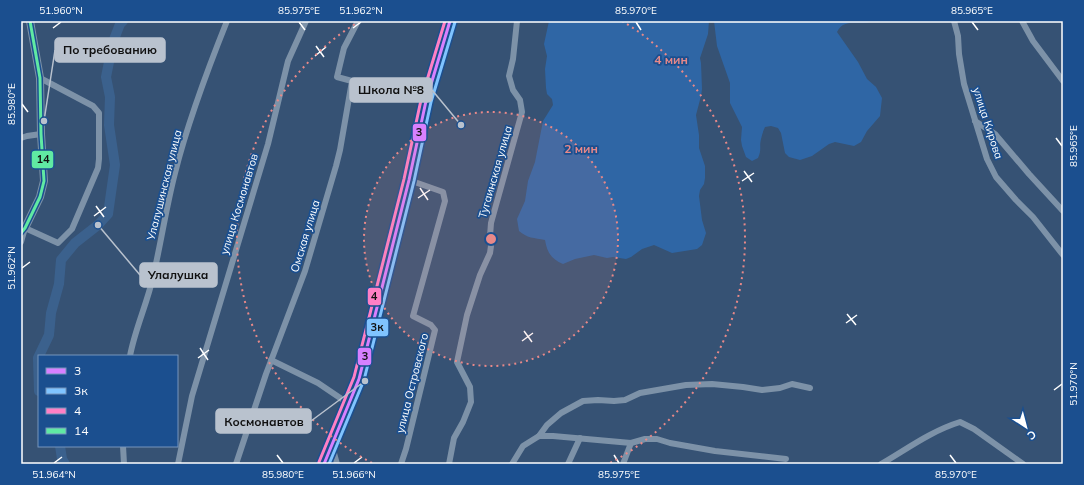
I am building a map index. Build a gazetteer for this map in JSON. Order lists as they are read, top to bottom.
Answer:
{
  "streets": {
    "street": [
      "улица Кирова",
      "Тугаинская улица",
      "Улалушинская улица",
      "улица Космонавтов",
      "Омская улица",
      "улица Островского"
    ]
  },
  "places": [
    "По требованию",
    "Школа №8",
    "Улалушка",
    "Космонавтов"
  ],
  "lines": [
    "transit line 3",
    "transit line 4",
    "transit line 14",
    "transit line 3к"
  ],
  "legend": [
    "3",
    "3к",
    "4",
    "14"
  ],
  "north": "bottom right",
  "coordinates": [
    "51.960°N",
    "85.975°E",
    "51.962°N",
    "85.970°E",
    "85.965°E",
    "85.980°E",
    "51.970°N",
    "51.964°N",
    "51.966°N"
  ],
  "rings": ["4 мин", "2 мин"]
}
